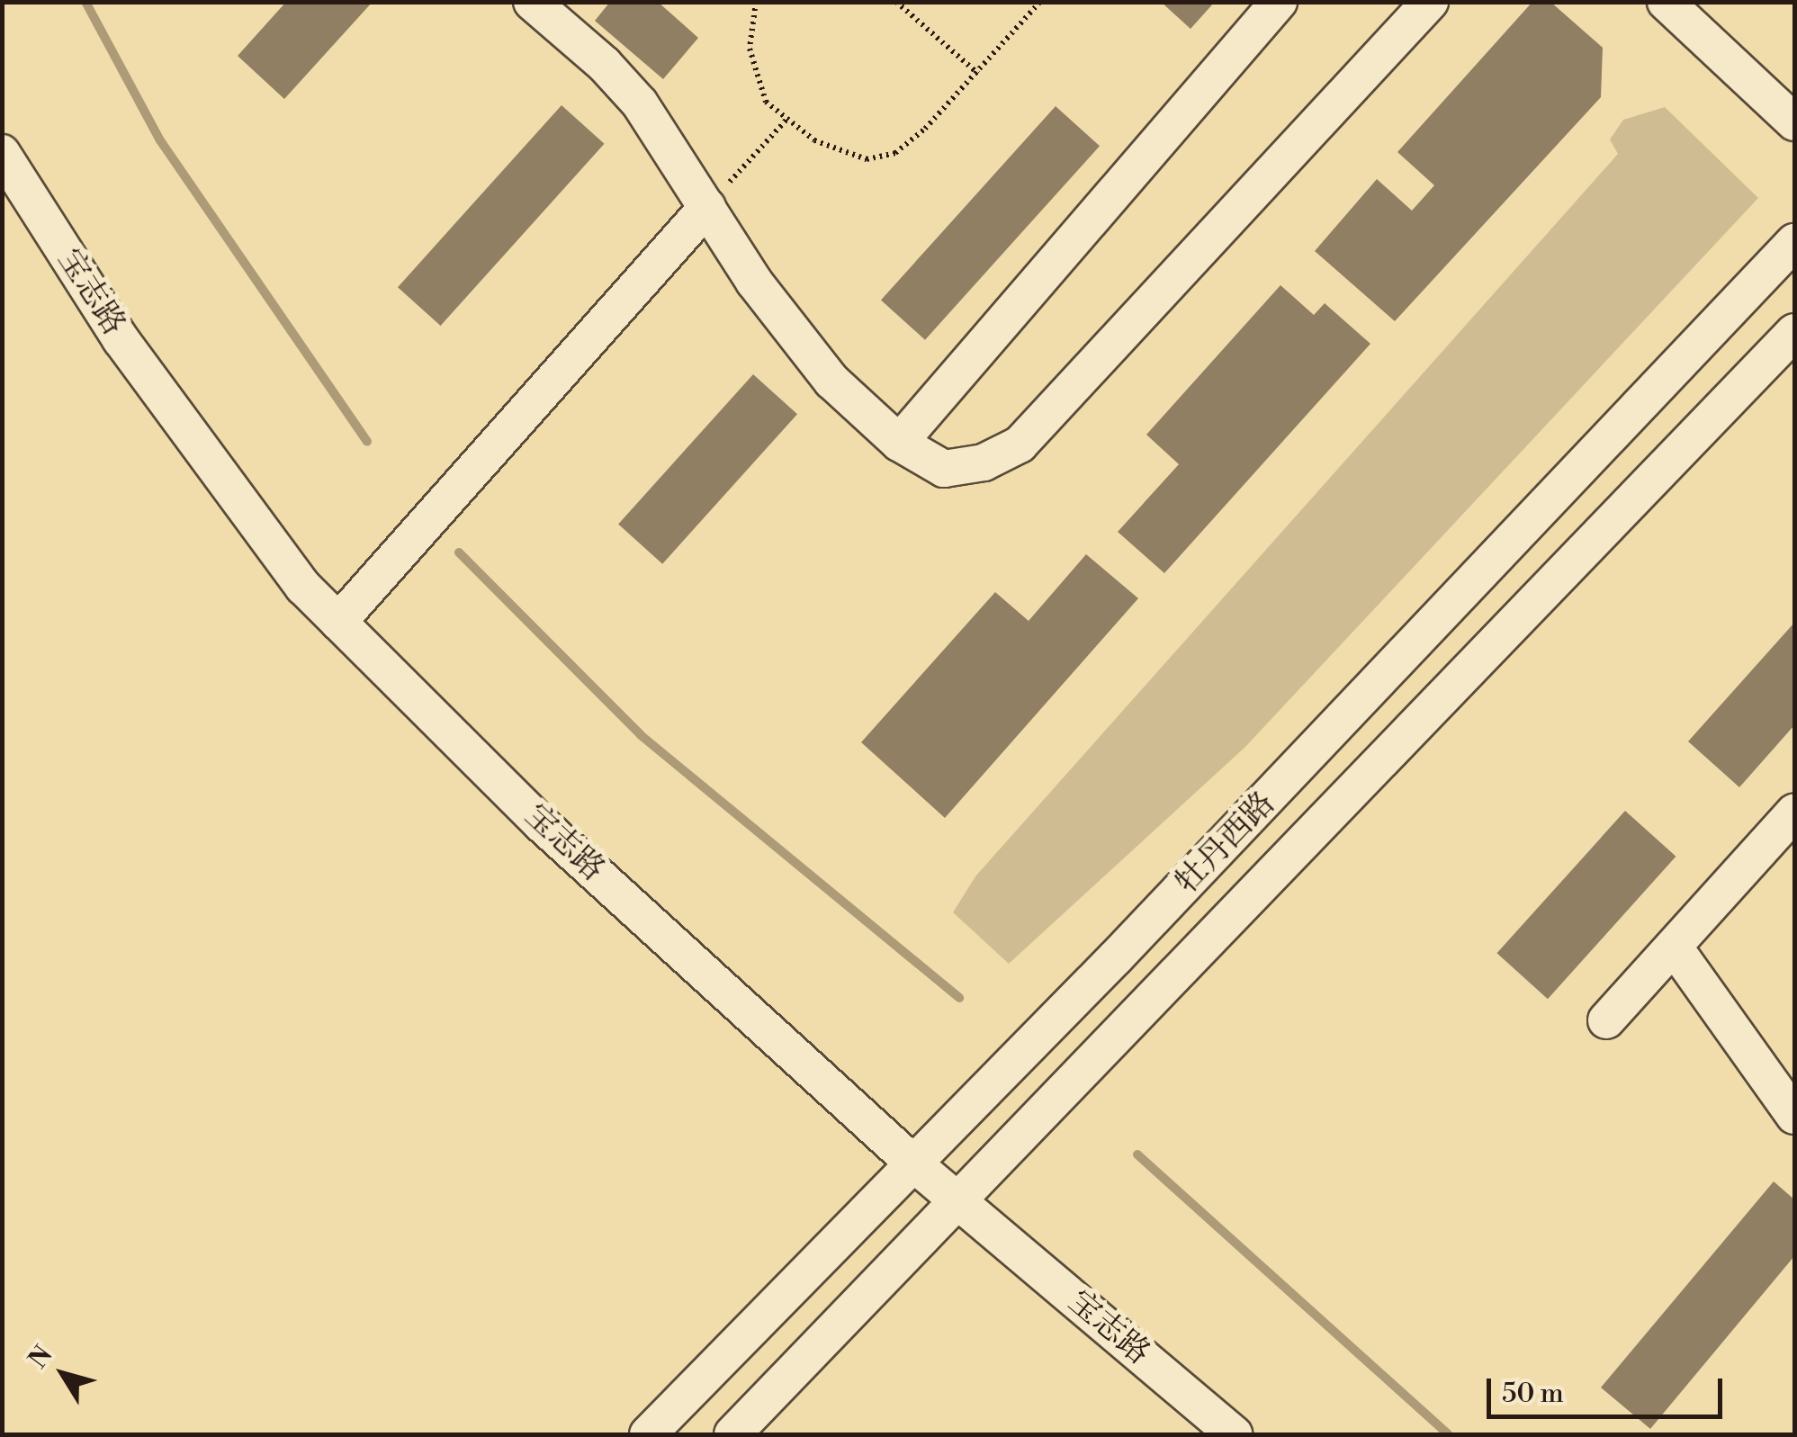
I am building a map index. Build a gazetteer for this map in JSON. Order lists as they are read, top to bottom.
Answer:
{
  "streets": {
    "street": ["宝志路", "牡丹西路"]
  },
  "crossings": [
    ["宝志路", "牡丹西路"]
  ],
  "scale_bar": "50 m",
  "north": "top left"
}
